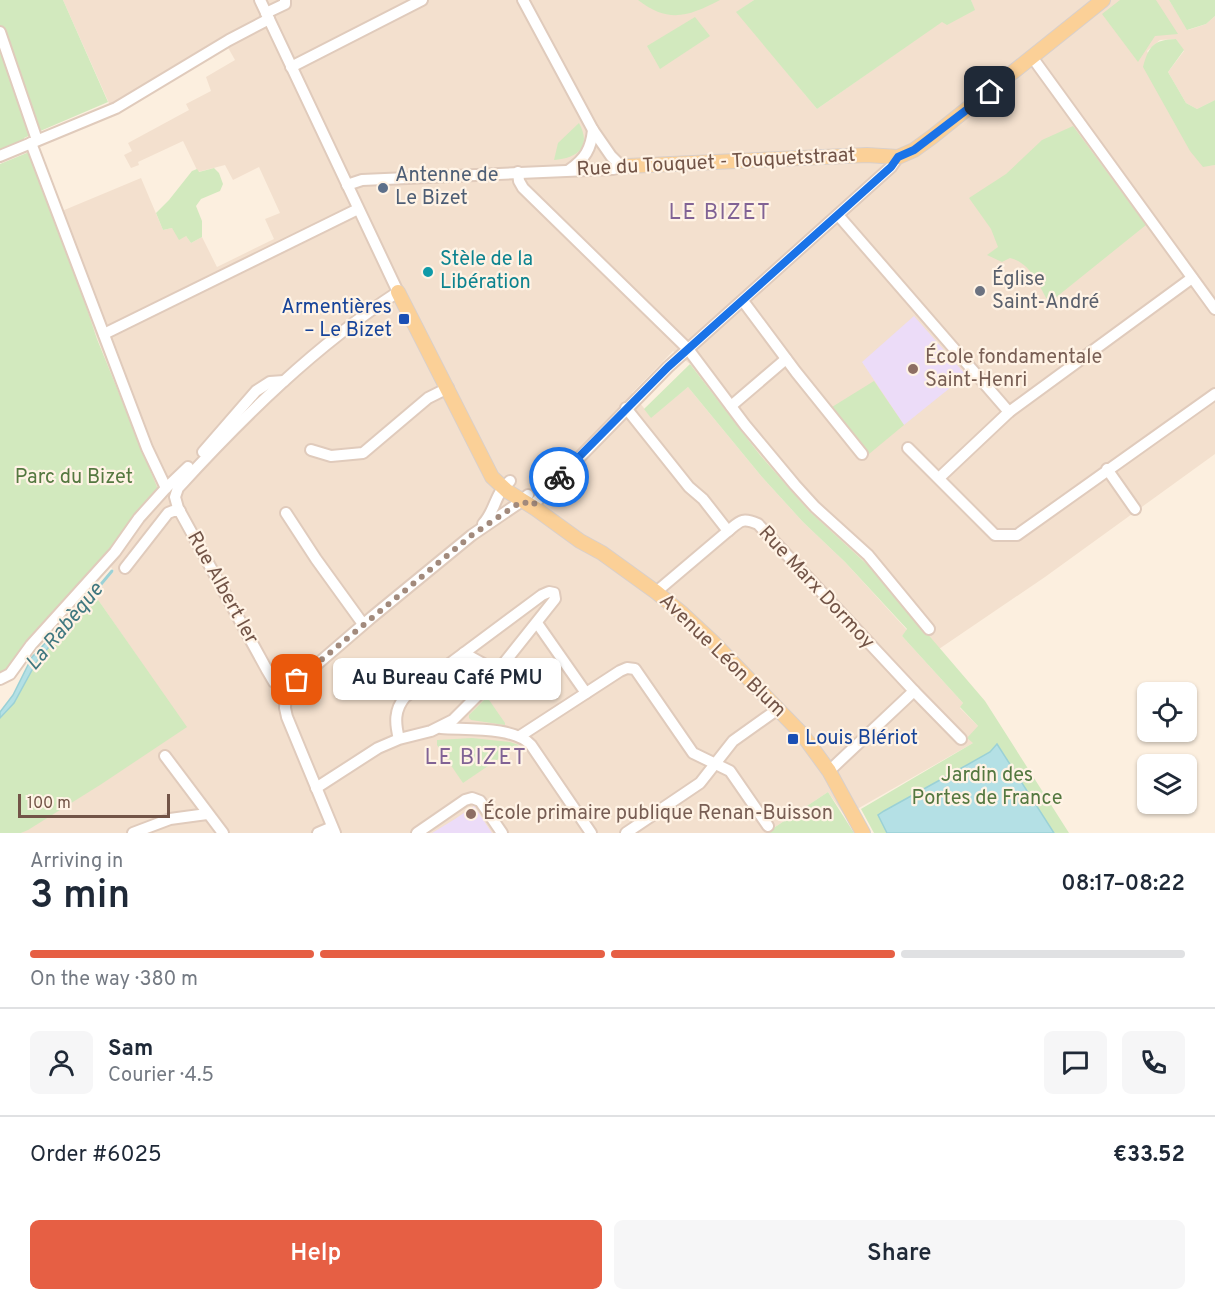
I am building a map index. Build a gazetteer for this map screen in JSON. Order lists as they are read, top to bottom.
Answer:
{
  "streets": {
    "main road": ["Rue du Touquet - Touquetstraat", "Avenue Léon Blum"],
    "street": ["Rue Albert Ier", "Rue Marx Dormoy"]
  },
  "districts": ["LE BIZET", "LE BIZET"],
  "water": ["La Rabèque"],
  "parks": ["Parc du Bizet", "Jardin des Portes de France"],
  "places": {
    "other": [
      "Antenne de Le Bizet",
      "Stèle de la Libération",
      "Église Saint-André",
      "École fondamentale Saint-Henri",
      "Au Bureau Café PMU",
      "École primaire publique Renan-Buisson"
    ],
    "transit": ["Armentières – Le Bizet", "Louis Blériot"]
  },
  "scale_bar": "100 m",
  "page": {
    "bubble": "Au Bureau Café PMU",
    "scale": "100 m",
    "heading": ["3 min", "Arriving in", "08:17–08:22"],
    "panel": [
      "Sam",
      "Courier · 4.5",
      "Order #6025",
      "€33.52"
    ],
    "bar": "On the way · 380 m",
    "buttons": ["Help", "Share"]
  }
}
